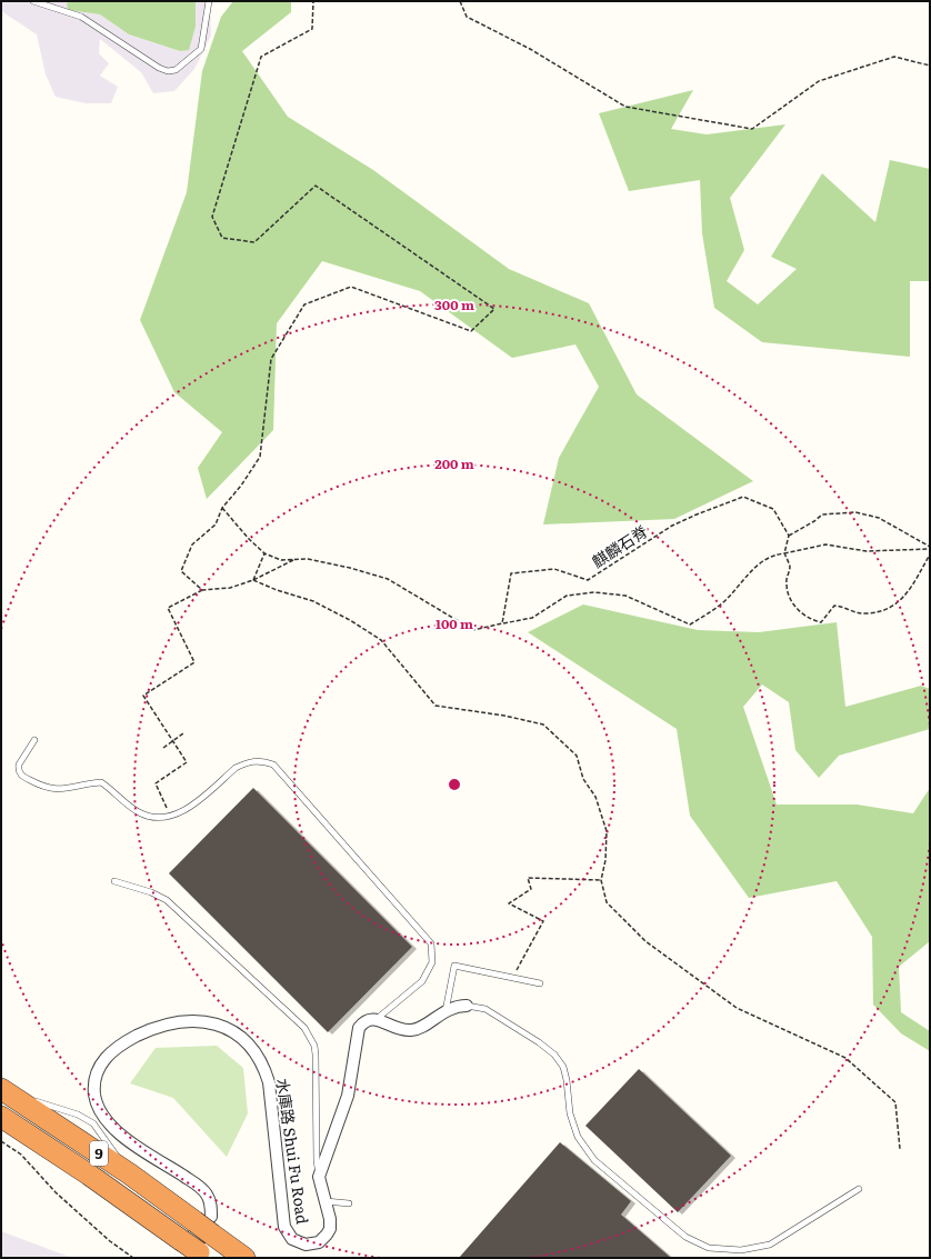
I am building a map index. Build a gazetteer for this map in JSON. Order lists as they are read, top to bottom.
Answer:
{
  "streets": {
    "highway": ["9"],
    "street": ["水庫路 Shui Fu Road"],
    "path": ["麒麟石脊"]
  },
  "crossings": [
    ["水庫路 Shui Fu Road", "9"]
  ],
  "rings": ["300 m", "200 m", "100 m"]
}
